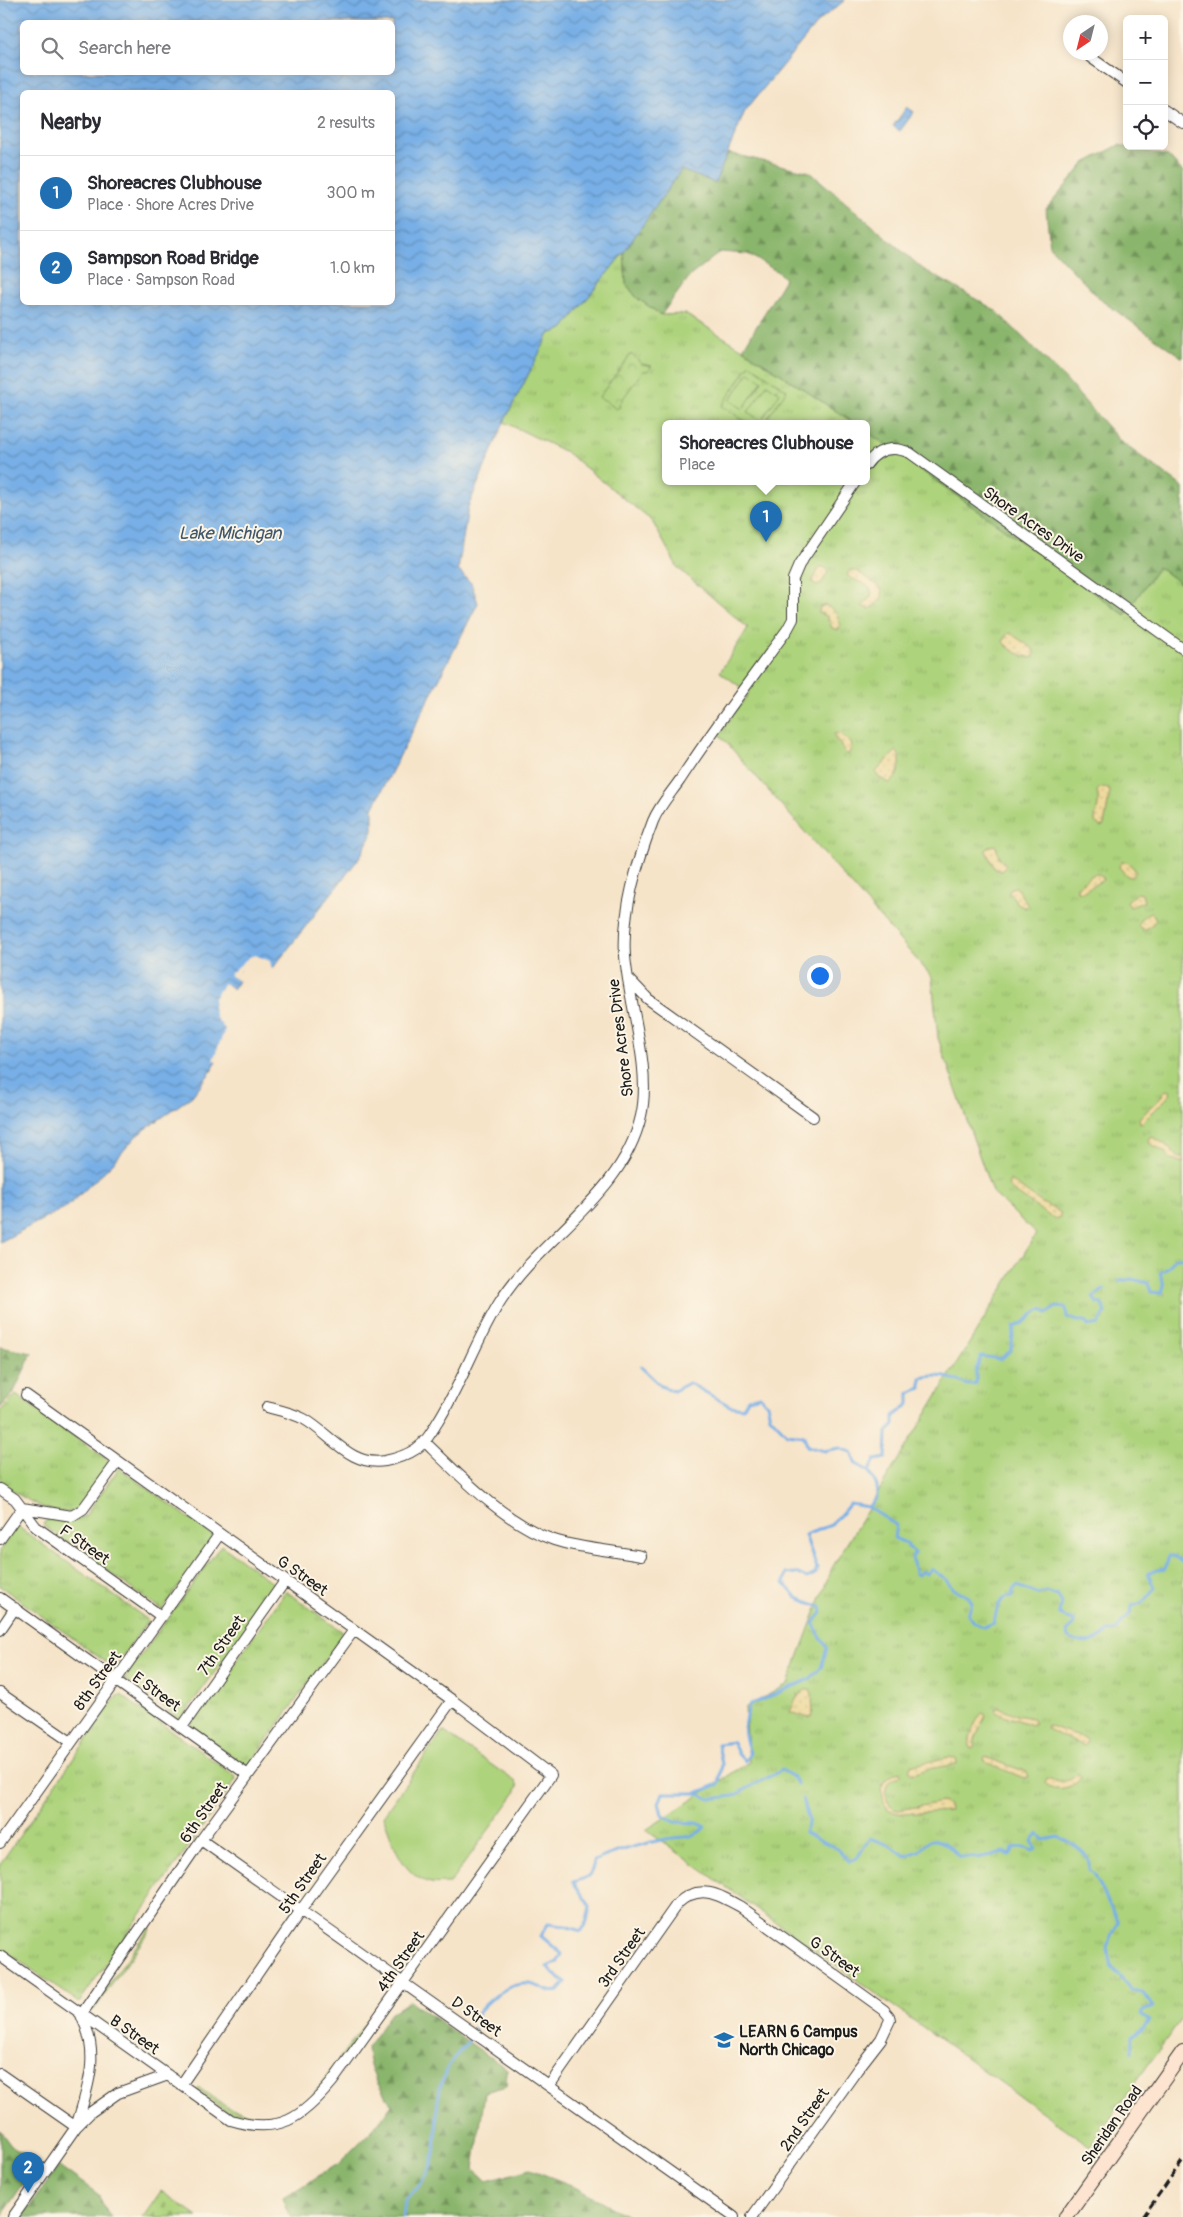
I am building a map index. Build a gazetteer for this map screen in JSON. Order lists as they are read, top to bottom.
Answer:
{
  "streets": {
    "main road": ["Sheridan Road"],
    "street": [
      "Shore Acres Drive",
      "F Street",
      "G Street",
      "7th Street",
      "8th Street",
      "E Street",
      "6th Street",
      "5th Street",
      "3rd Street",
      "4th Street",
      "D Street",
      "B Street",
      "2nd Street"
    ]
  },
  "crossings": [
    ["F Street", "8th Street"],
    ["G Street", "7th Street"],
    ["G Street", "8th Street"],
    ["G Street", "6th Street"],
    ["G Street", "5th Street"],
    ["G Street", "3rd Street"],
    ["G Street", "4th Street"],
    ["G Street", "2nd Street"],
    ["7th Street", "E Street"],
    ["8th Street", "E Street"],
    ["E Street", "6th Street"],
    ["6th Street", "D Street"],
    ["6th Street", "B Street"],
    ["5th Street", "D Street"],
    ["5th Street", "B Street"],
    ["3rd Street", "D Street"],
    ["4th Street", "D Street"],
    ["4th Street", "B Street"]
  ],
  "water": ["Lake Michigan"],
  "places": {
    "school or university": ["LEARN 6 Campus North Chicago"]
  },
  "north": "bottom left",
  "page": {
    "map_buttons": ["+", "−"],
    "search": "Search here",
    "heading": ["Nearby", "2 results"],
    "list": [
      {
        "mark": "1",
        "name": "Shoreacres Clubhouse",
        "note": "Place · Shore Acres Drive",
        "value": "300 m"
      },
      {
        "mark": "2",
        "name": "Sampson Road Bridge",
        "note": "Place · Sampson Road",
        "value": "1.0 km"
      }
    ],
    "popup": ["Shoreacres Clubhouse", "Place"],
    "pins": ["1", "2"]
  }
}
